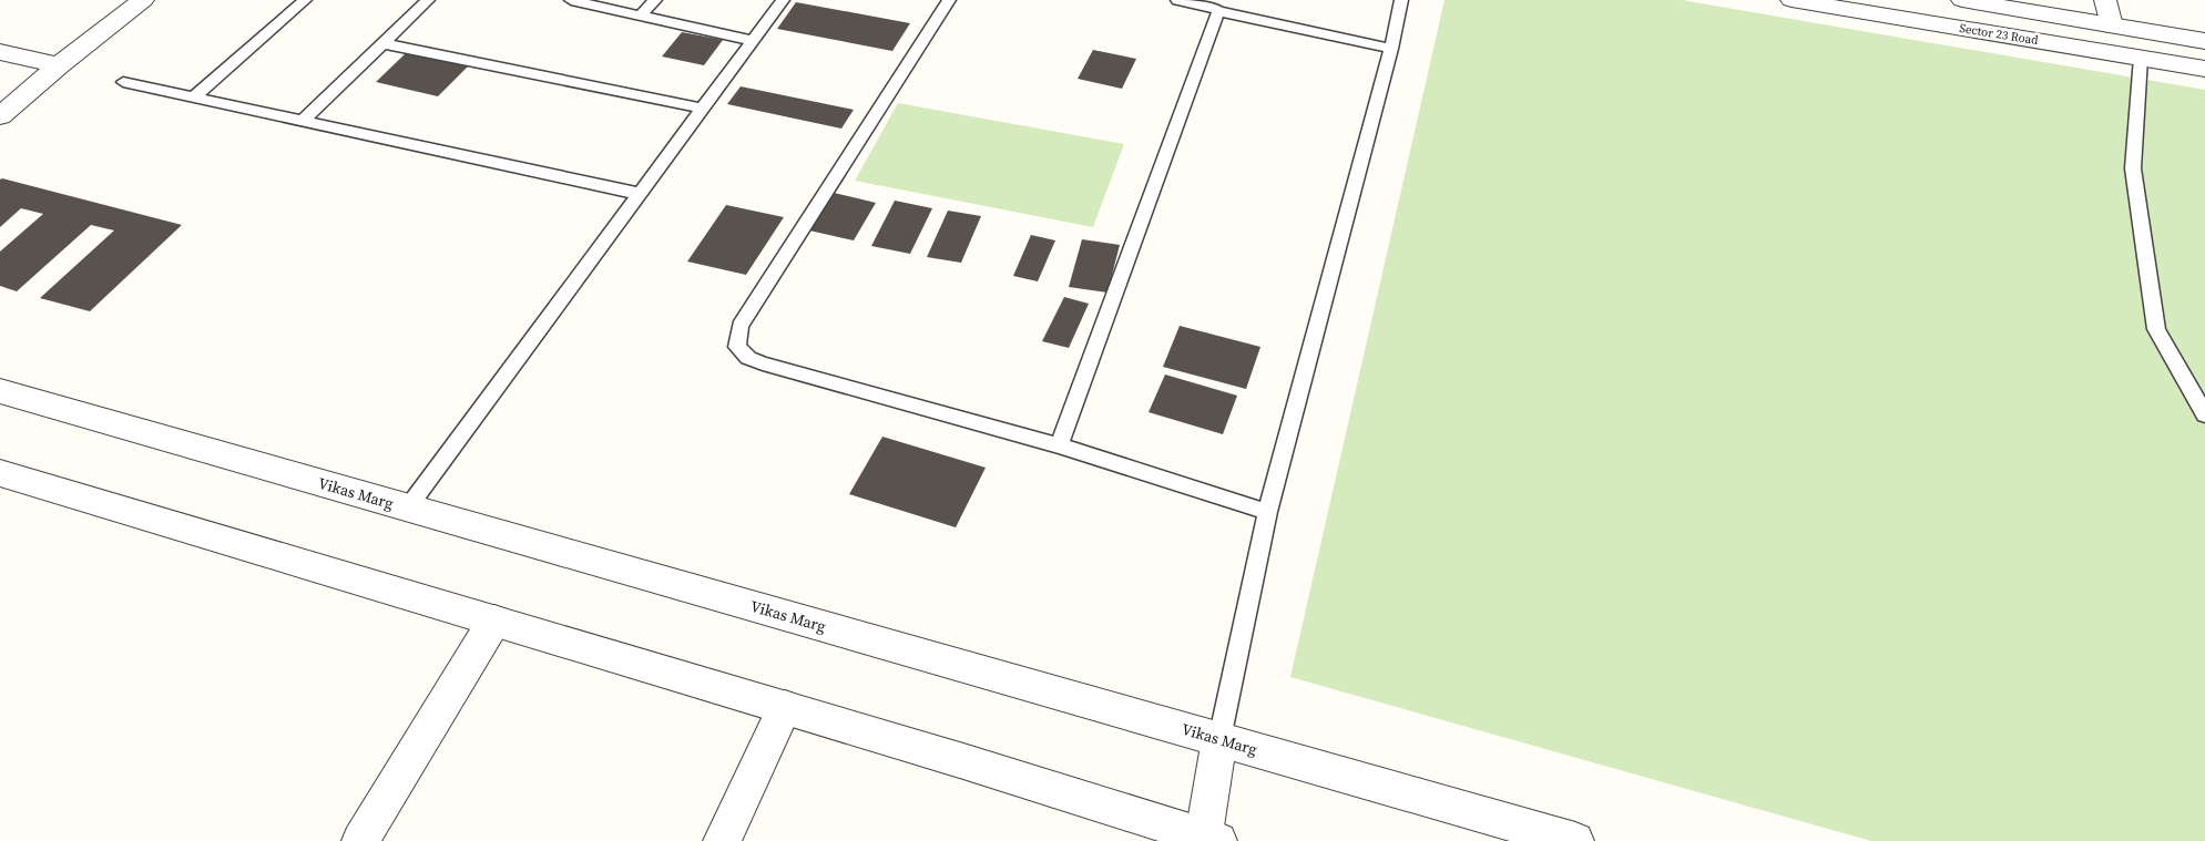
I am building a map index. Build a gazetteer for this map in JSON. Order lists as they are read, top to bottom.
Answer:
{
  "streets": {
    "street": ["Sector 23 Road", "Vikas Marg"]
  }
}
